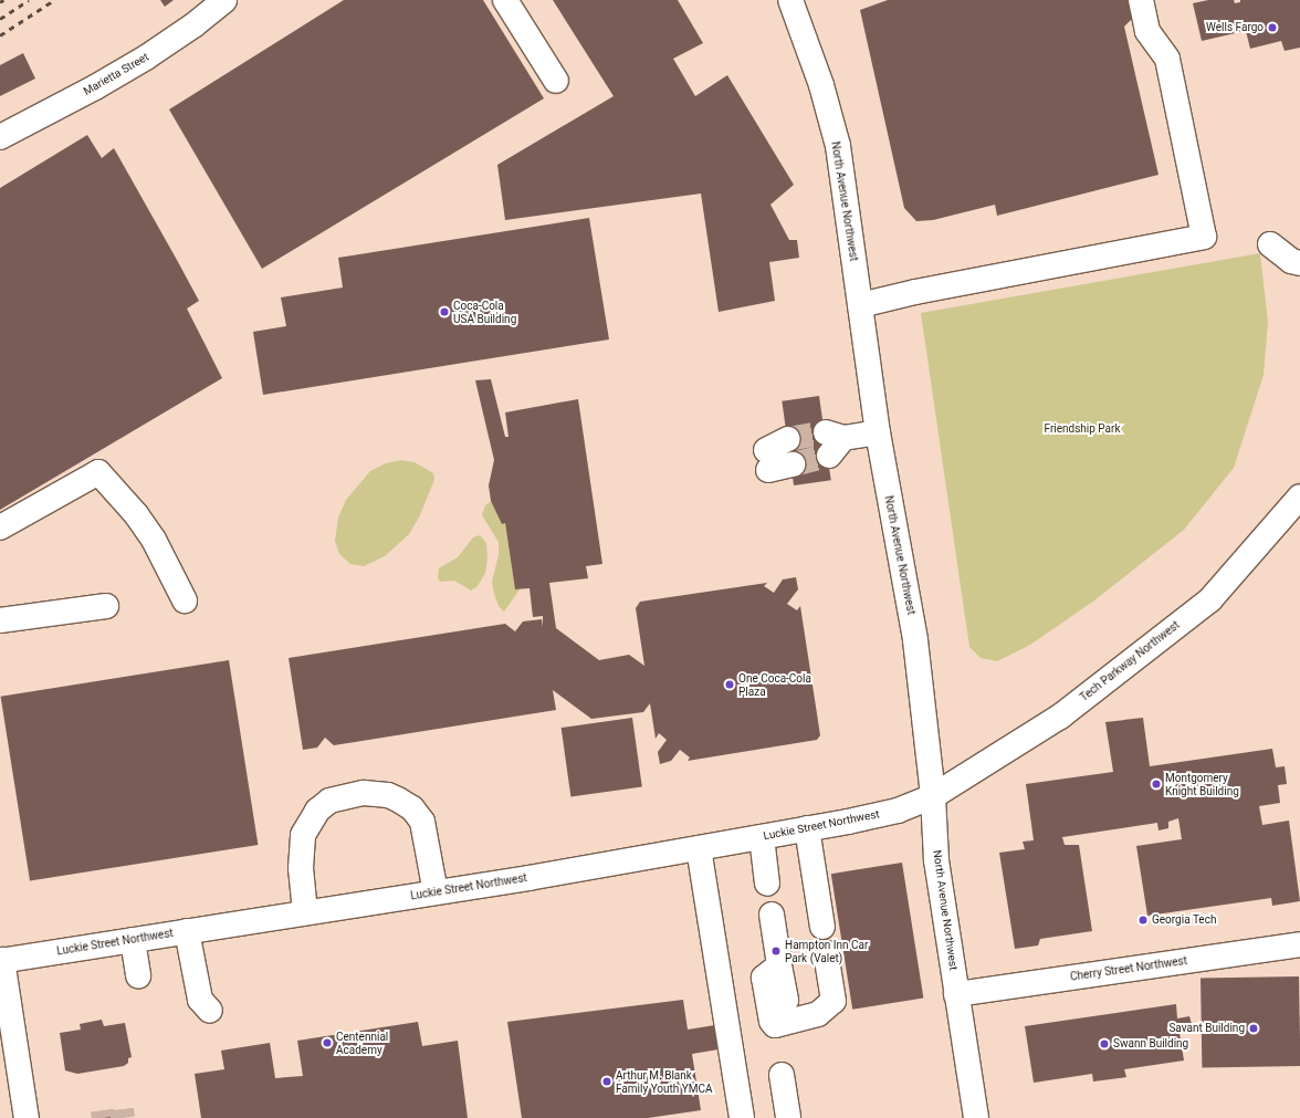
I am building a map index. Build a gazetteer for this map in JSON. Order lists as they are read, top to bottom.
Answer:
{
  "streets": {
    "main road": [
      "Marietta Street",
      "North Avenue Northwest",
      "Tech Parkway Northwest",
      "Luckie Street Northwest",
      "Cherry Street Northwest"
    ]
  },
  "crossings": [
    ["North Avenue Northwest", "Tech Parkway Northwest"],
    ["North Avenue Northwest", "Luckie Street Northwest"],
    ["North Avenue Northwest", "Cherry Street Northwest"],
    ["Tech Parkway Northwest", "Luckie Street Northwest"]
  ],
  "parks": ["Friendship Park"],
  "places": [
    "Wells Fargo",
    "Coca-Cola USA Building",
    "One Coca-Cola Plaza",
    "Montgomery Knight Building",
    "Georgia Tech",
    "Hampton Inn Car Park (Valet)",
    "Savant Building",
    "Centennial Academy",
    "Swann Building",
    "Arthur M. Blank Family Youth YMCA"
  ]
}
